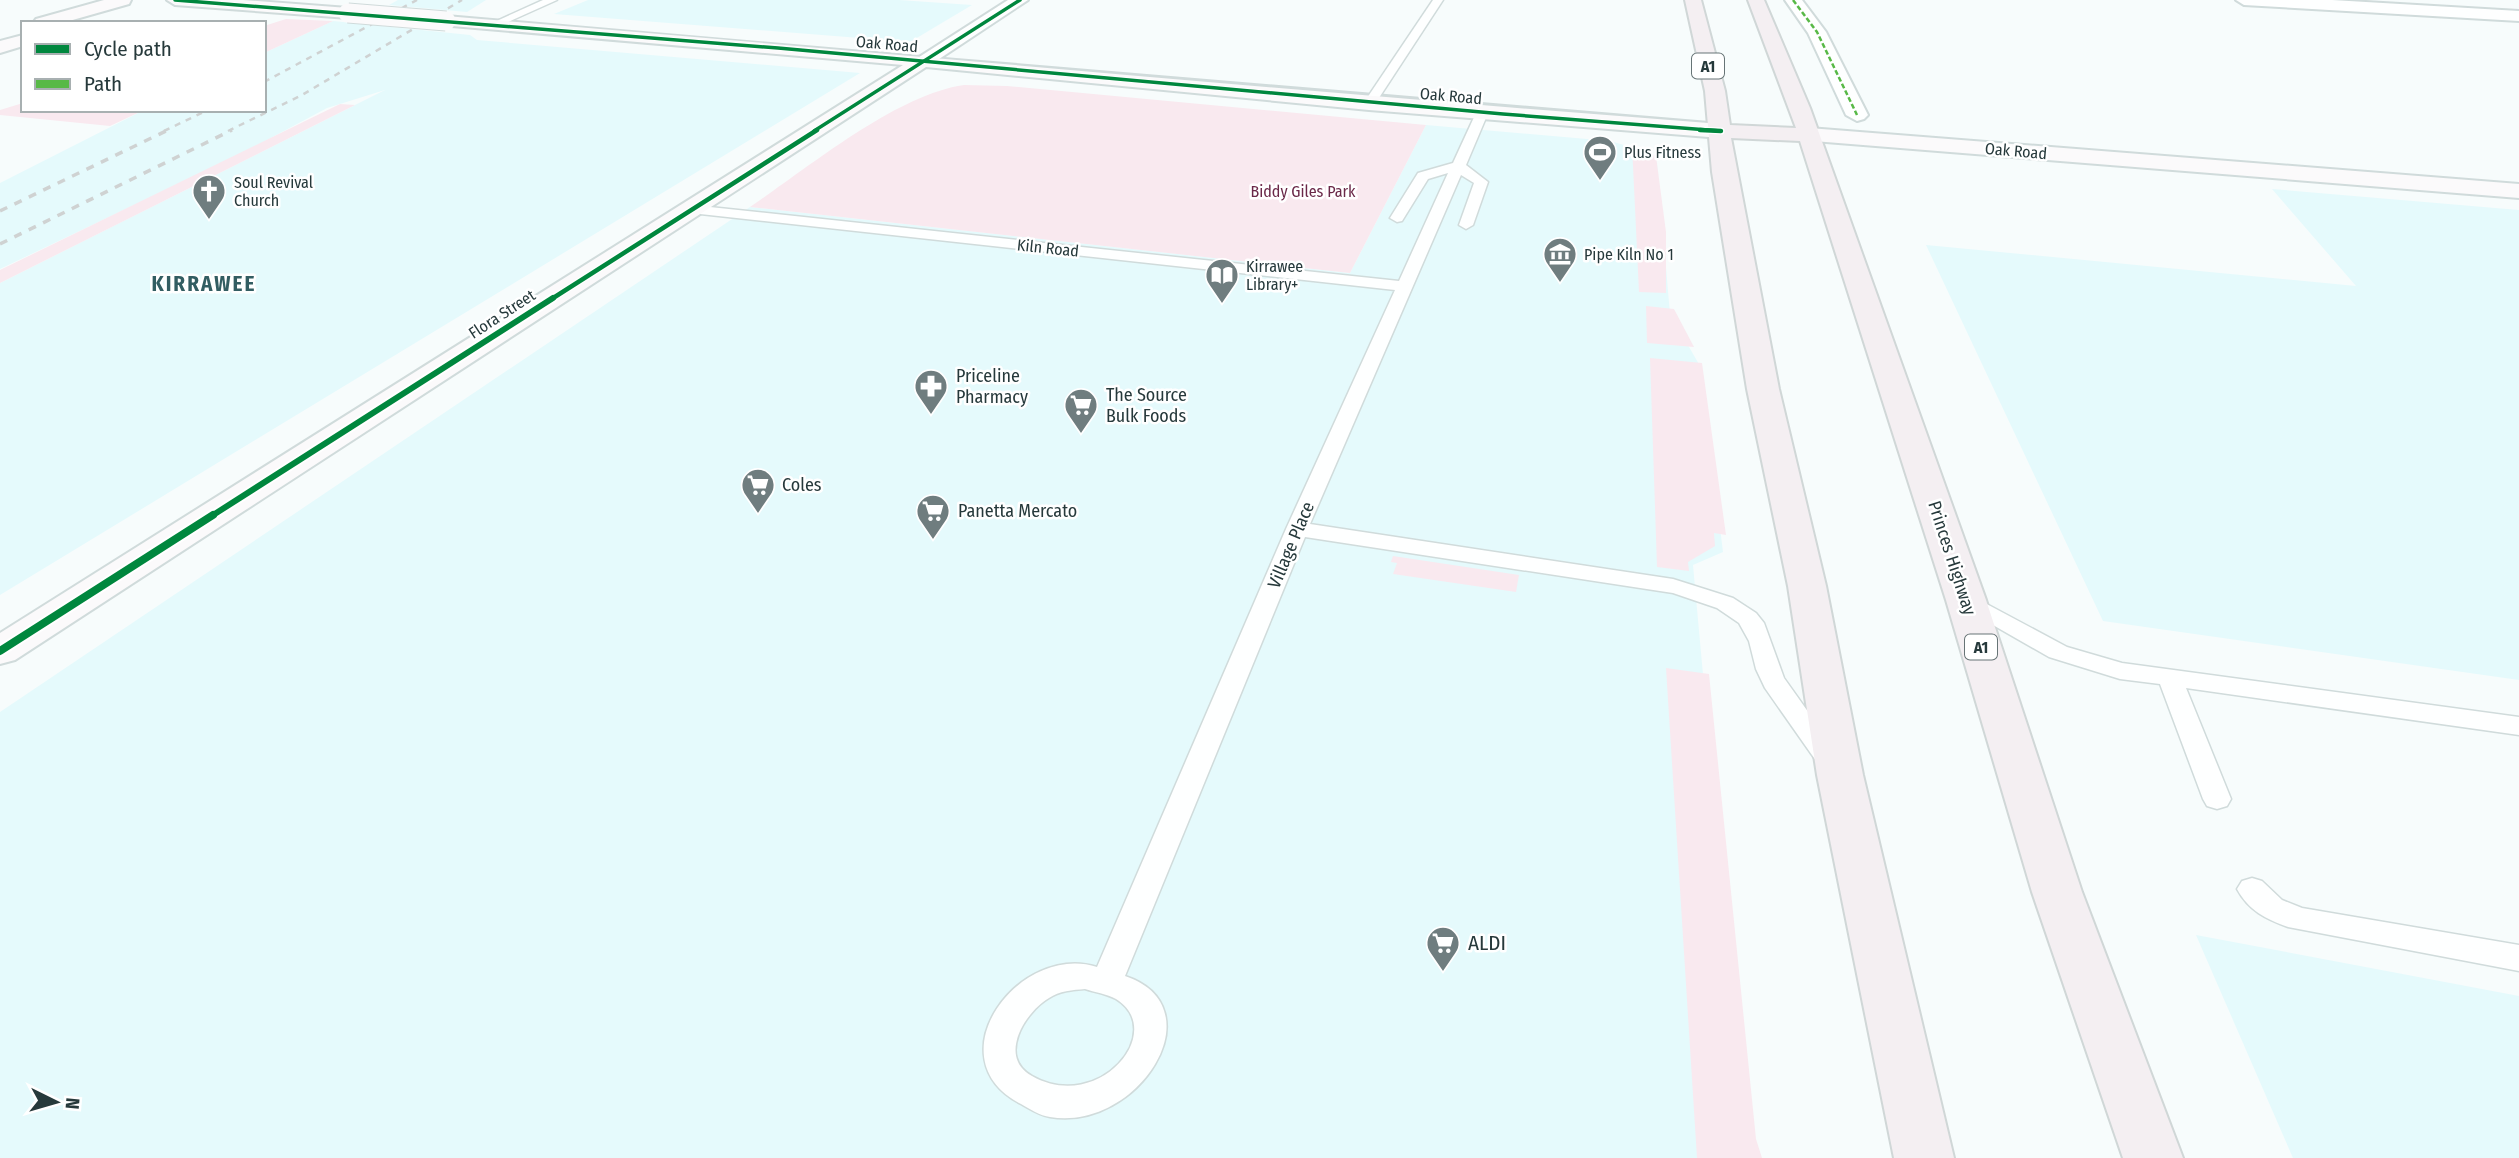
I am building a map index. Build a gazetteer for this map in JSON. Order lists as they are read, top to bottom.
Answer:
{
  "streets": {
    "highway": ["Oak Road", "A1", "Princes Highway"],
    "street": ["Flora Street"],
    "lane": ["Kiln Road", "Village Place"]
  },
  "crossings": [
    ["Oak Road", "A1"],
    ["Oak Road", "Flora Street"],
    ["Oak Road", "Village Place"],
    ["Oak Road", "Princes Highway"],
    ["Kiln Road", "Flora Street"],
    ["Kiln Road", "Village Place"]
  ],
  "districts": ["KIRRAWEE"],
  "parks": ["Biddy Giles Park"],
  "places": {
    "sports": ["Plus Fitness"],
    "church": ["Soul Revival Church"],
    "museum": ["Pipe Kiln No 1"],
    "library": ["Kirrawee Library+"],
    "pharmacy": ["Priceline Pharmacy"],
    "supermarket": [
      "The Source Bulk Foods",
      "Coles",
      "Panetta Mercato",
      "ALDI"
    ]
  },
  "legend": ["Cycle path", "Path"],
  "north": "right"
}
